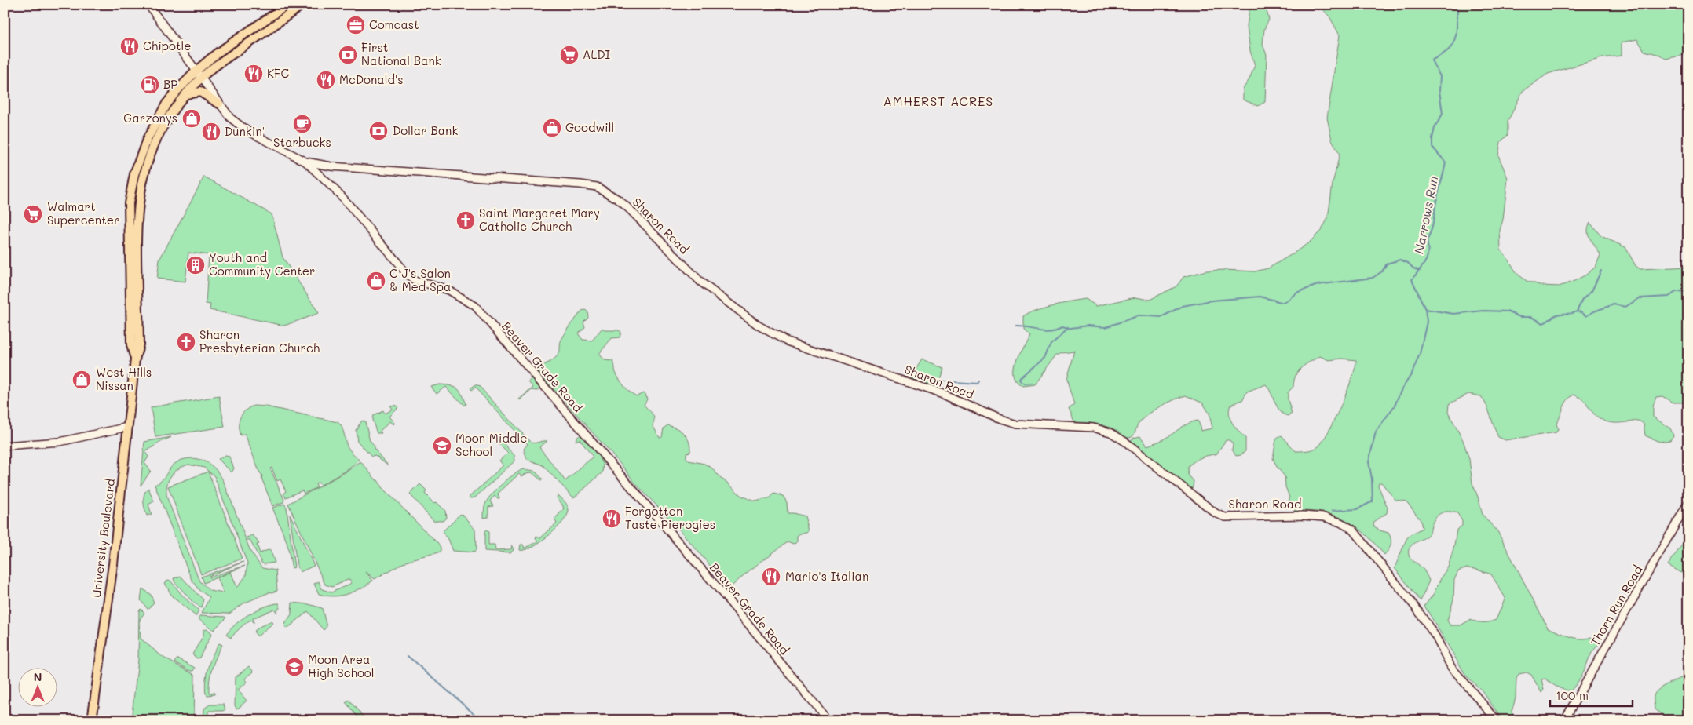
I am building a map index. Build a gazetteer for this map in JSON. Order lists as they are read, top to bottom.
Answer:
{
  "streets": {
    "main road": ["University Boulevard"],
    "street": ["Sharon Road", "Beaver Grade Road", "Thorn Run Road"]
  },
  "crossings": [
    ["Sharon Road", "Beaver Grade Road"],
    ["Beaver Grade Road", "University Boulevard"]
  ],
  "districts": ["AMHERST ACRES"],
  "water": ["Narrows Run"],
  "places": {
    "office": ["Comcast"],
    "restaurant": [
      "Chipotle",
      "KFC",
      "McDonald's",
      "Dunkin'",
      "Forgotten Taste Pierogies",
      "Mario's Italian"
    ],
    "bank": ["First National Bank", "Dollar Bank"],
    "supermarket": ["ALDI", "Walmart Supercenter"],
    "fuel station": ["BP"],
    "shop": [
      "Garzonys",
      "Goodwill",
      "C J's Salon & Med Spa",
      "West Hills Nissan"
    ],
    "cafe": ["Starbucks"],
    "church": ["Saint Margaret Mary Catholic Church", "Sharon Presbyterian Church"],
    "building": ["Youth and Community Center"],
    "school or university": ["Moon Middle School", "Moon Area High School"]
  },
  "scale_bar": "100 m",
  "north": "top"
}
